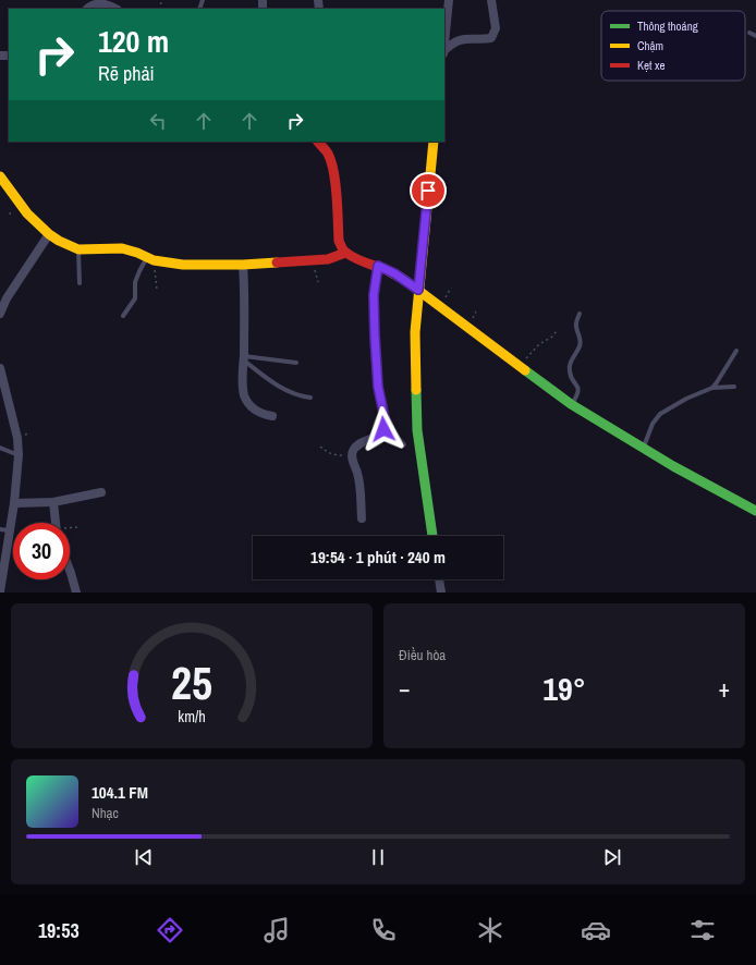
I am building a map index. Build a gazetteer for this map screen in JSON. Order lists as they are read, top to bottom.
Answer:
{
  "legend": ["Thông thoáng", "Chậm", "Kẹt xe"],
  "page": {
    "turn": ["120 m", "Rẽ phải"],
    "limit": "30",
    "trip": "19:54 · 1 phút · 240 m",
    "tile": "Điều hòa",
    "heat": ["−", "19°", "+"],
    "song": ["104.1 FM", "Nhạc"],
    "tabs": "19:53",
    "gauge": ["25", "km/h"]
  }
}
